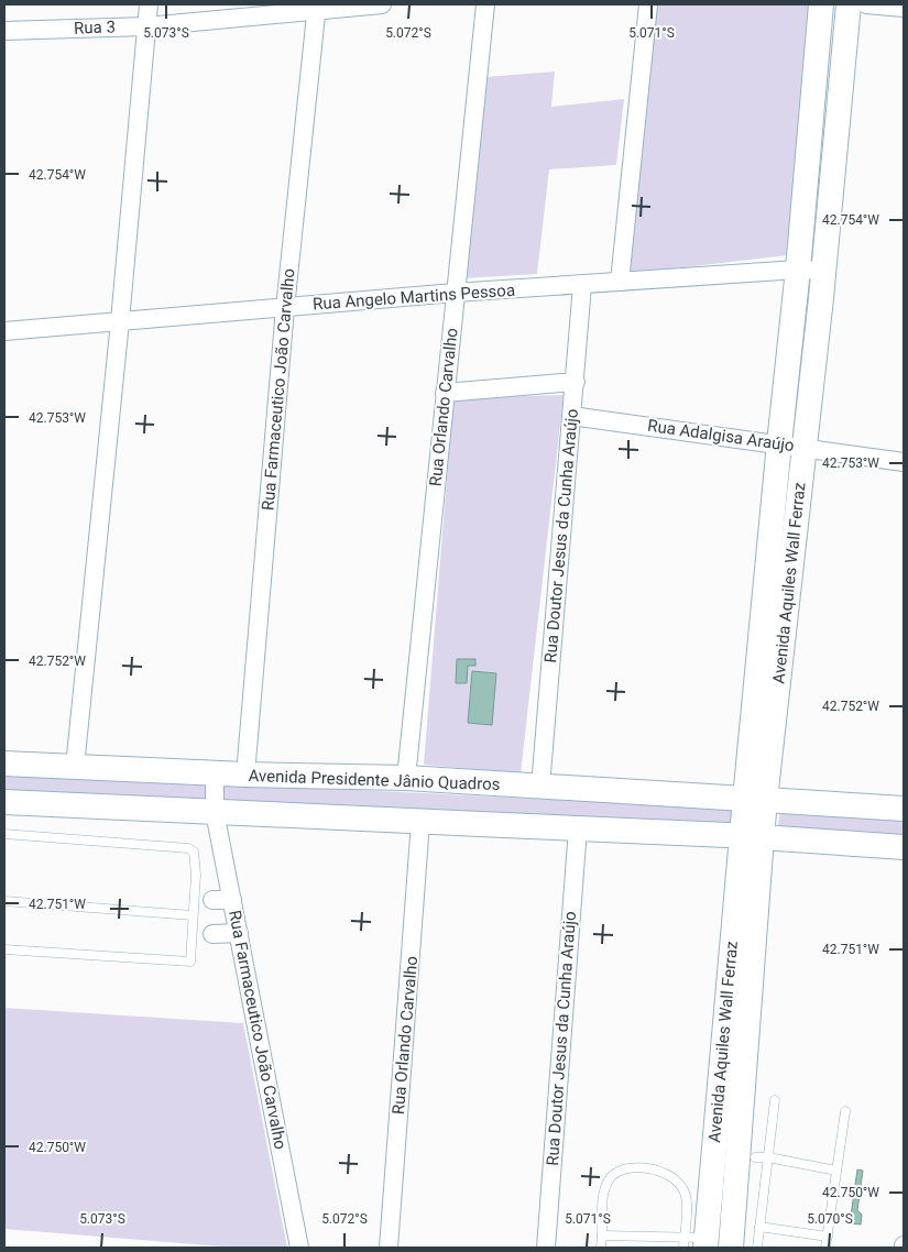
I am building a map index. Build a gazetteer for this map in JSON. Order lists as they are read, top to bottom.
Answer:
{
  "streets": {
    "main road": ["Avenida Aquiles Wall Ferraz", "Avenida Presidente Jânio Quadros"],
    "street": [
      "Rua 3",
      "Rua Angelo Martins Pessoa",
      "Rua Farmaceutico João Carvalho",
      "Rua Orlando Carvalho",
      "Rua Adalgisa Araújo",
      "Rua Doutor Jesus da Cunha Araújo"
    ]
  },
  "crossings": [
    ["Rua 3", "Rua Farmaceutico João Carvalho"],
    ["Rua Angelo Martins Pessoa", "Rua Farmaceutico João Carvalho"],
    ["Rua Angelo Martins Pessoa", "Rua Orlando Carvalho"],
    ["Rua Angelo Martins Pessoa", "Rua Doutor Jesus da Cunha Araújo"],
    ["Rua Angelo Martins Pessoa", "Avenida Aquiles Wall Ferraz"],
    ["Rua Farmaceutico João Carvalho", "Avenida Presidente Jânio Quadros"],
    ["Rua Orlando Carvalho", "Avenida Presidente Jânio Quadros"],
    ["Rua Adalgisa Araújo", "Rua Doutor Jesus da Cunha Araújo"],
    ["Rua Adalgisa Araújo", "Avenida Aquiles Wall Ferraz"],
    ["Rua Doutor Jesus da Cunha Araújo", "Avenida Presidente Jânio Quadros"],
    ["Avenida Aquiles Wall Ferraz", "Avenida Presidente Jânio Quadros"]
  ],
  "coordinates": [
    "5.073°S",
    "5.072°S",
    "5.071°S",
    "42.754°W",
    "42.753°W",
    "42.752°W",
    "42.751°W",
    "42.750°W",
    "5.070°S"
  ]
}
